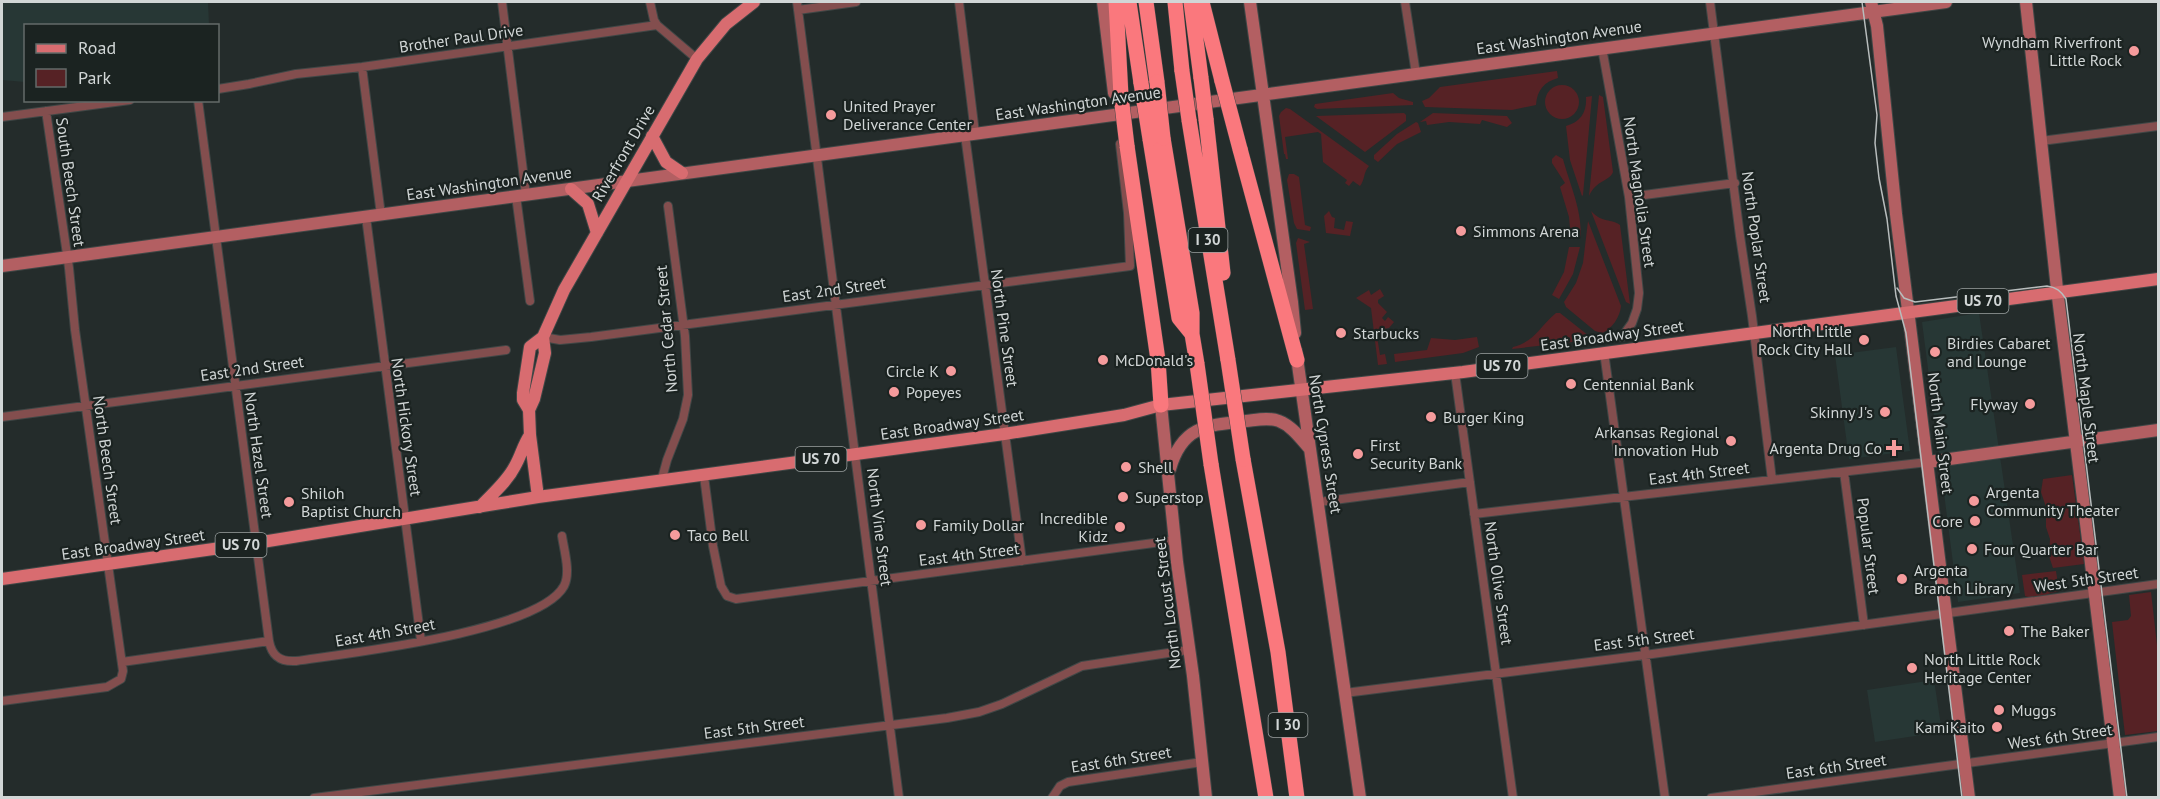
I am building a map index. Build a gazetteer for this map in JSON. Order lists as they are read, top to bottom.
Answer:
{
  "streets": {
    "highway": ["I 30"],
    "main road": [
      "East Washington Avenue",
      "Riverfront Drive",
      "US 70",
      "East Broadway Street",
      "North Maple Street",
      "North Main Street",
      "North Cypress Street",
      "North Locust Street"
    ],
    "street": [
      "Brother Paul Drive",
      "South Beech Street",
      "North Magnolia Street",
      "North Poplar Street",
      "East 2nd Street",
      "North Pine Street",
      "North Cedar Street",
      "North Hickory Street",
      "North Hazel Street",
      "North Beech Street",
      "East 4th Street",
      "North Vine Street",
      "Popular Street",
      "West 5th Street",
      "North Olive Street",
      "East 5th Street",
      "West 6th Street",
      "East 6th Street"
    ]
  },
  "crossings": [
    ["East Washington Avenue", "Riverfront Drive"],
    ["East Washington Avenue", "South Beech Street"],
    ["East Washington Avenue", "North Magnolia Street"],
    ["East Washington Avenue", "North Poplar Street"],
    ["East Washington Avenue", "East 2nd Street"],
    ["East Washington Avenue", "North Pine Street"],
    ["East Washington Avenue", "North Hickory Street"],
    ["East Washington Avenue", "North Main Street"],
    ["East Washington Avenue", "North Cypress Street"],
    ["East Washington Avenue", "North Hazel Street"],
    ["East Washington Avenue", "North Beech Street"],
    ["East Washington Avenue", "North Vine Street"],
    ["Riverfront Drive", "East 2nd Street"],
    ["Riverfront Drive", "East Broadway Street"],
    ["South Beech Street", "North Beech Street"],
    ["North Poplar Street", "East Broadway Street"],
    ["North Poplar Street", "East 4th Street"],
    ["East 2nd Street", "North Pine Street"],
    ["East 2nd Street", "North Cedar Street"],
    ["East 2nd Street", "North Hickory Street"],
    ["East 2nd Street", "North Hazel Street"],
    ["East 2nd Street", "North Beech Street"],
    ["East 2nd Street", "North Vine Street"],
    ["US 70", "East Broadway Street"],
    ["US 70", "North Maple Street"],
    ["US 70", "North Main Street"],
    ["North Pine Street", "East Broadway Street"],
    ["North Pine Street", "East 4th Street"],
    ["North Cedar Street", "East Broadway Street"],
    ["East Broadway Street", "North Hickory Street"],
    ["East Broadway Street", "North Main Street"],
    ["East Broadway Street", "North Cypress Street"],
    ["East Broadway Street", "North Hazel Street"],
    ["East Broadway Street", "North Beech Street"],
    ["East Broadway Street", "East 4th Street"],
    ["East Broadway Street", "North Vine Street"],
    ["East Broadway Street", "North Olive Street"],
    ["East Broadway Street", "North Locust Street"],
    ["North Maple Street", "West 5th Street"],
    ["North Maple Street", "West 6th Street"],
    ["North Hickory Street", "East 4th Street"],
    ["North Main Street", "East 4th Street"],
    ["North Main Street", "West 5th Street"],
    ["North Main Street", "East 5th Street"],
    ["North Main Street", "West 6th Street"],
    ["North Main Street", "East 6th Street"],
    ["North Cypress Street", "East 5th Street"],
    ["North Hazel Street", "East 4th Street"],
    ["East 4th Street", "North Vine Street"],
    ["East 4th Street", "Popular Street"],
    ["East 4th Street", "North Olive Street"],
    ["East 4th Street", "North Locust Street"],
    ["North Vine Street", "East 5th Street"],
    ["Popular Street", "East 5th Street"],
    ["West 5th Street", "East 5th Street"],
    ["North Olive Street", "East 5th Street"],
    ["North Locust Street", "East 5th Street"],
    ["North Locust Street", "East 6th Street"],
    ["West 6th Street", "East 6th Street"]
  ],
  "places": {
    "other": [
      "Wyndham Riverfront Little Rock",
      "United Prayer Deliverance Center",
      "Simmons Arena",
      "Starbucks",
      "North Little Rock City Hall",
      "Birdies Cabaret and Lounge",
      "McDonald's",
      "Circle K",
      "Centennial Bank",
      "Popeyes",
      "Flyway",
      "Skinny J's",
      "Burger King",
      "Arkansas Regional Innovation Hub",
      "First Security Bank",
      "Shell",
      "Superstop",
      "Argenta Community Theater",
      "Shiloh Baptist Church",
      "Core",
      "Family Dollar",
      "Incredible Kidz",
      "Taco Bell",
      "Four Quarter Bar",
      "Argenta Branch Library",
      "The Baker",
      "North Little Rock Heritage Center",
      "Muggs",
      "KamiKaito"
    ],
    "health": ["Argenta Drug Co"]
  },
  "legend": ["Road", "Park"]
}
